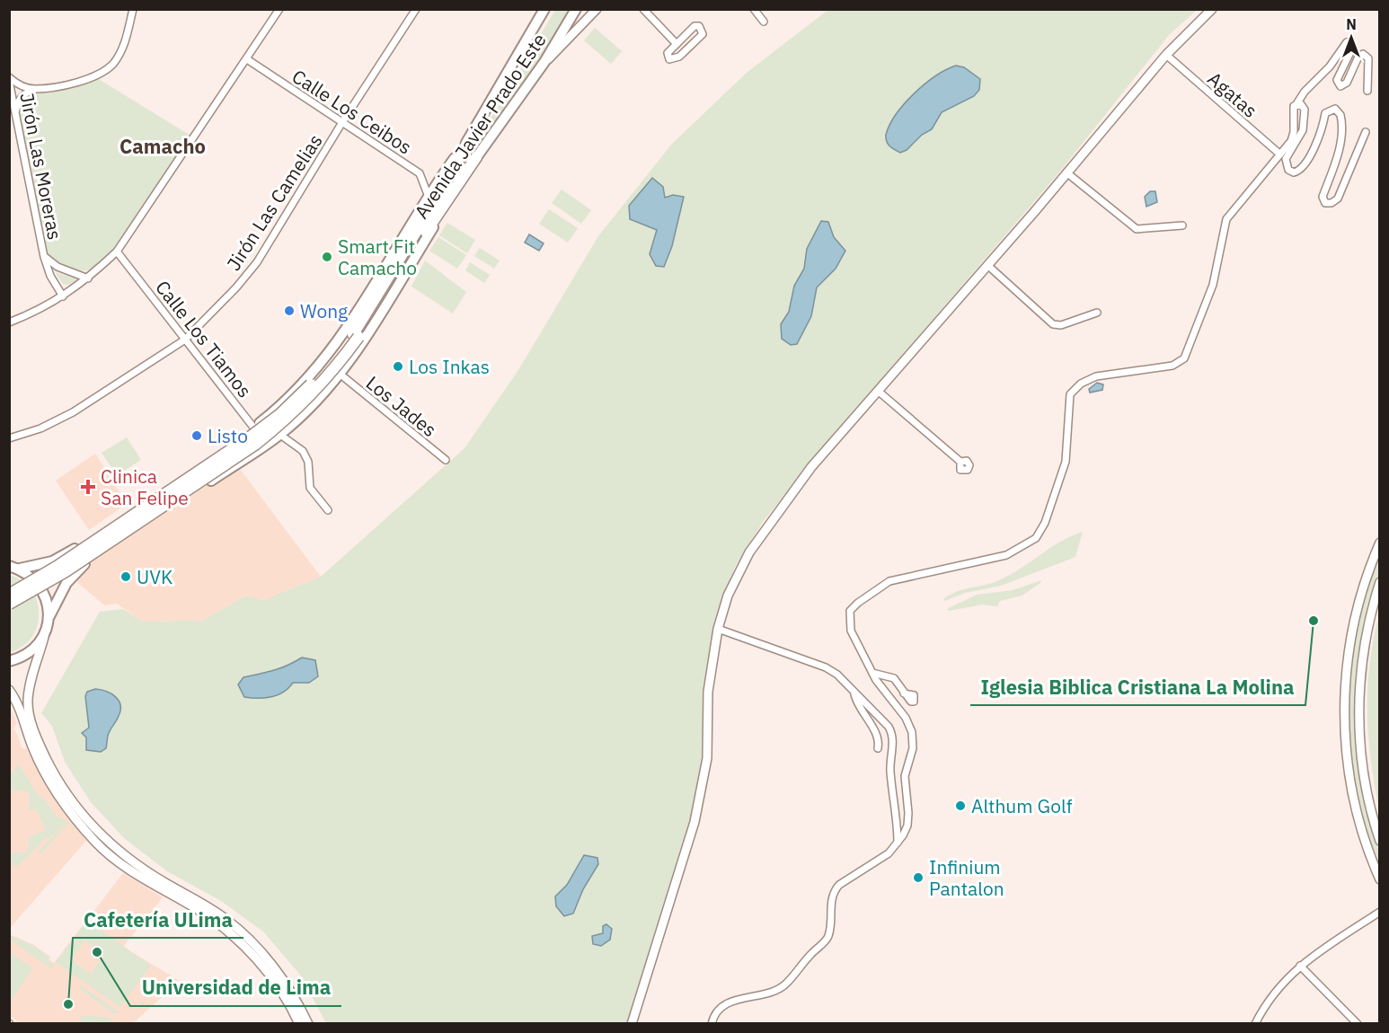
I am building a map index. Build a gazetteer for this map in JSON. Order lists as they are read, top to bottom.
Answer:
{
  "streets": {
    "main road": ["Avenida Javier Prado Este"],
    "street": [
      "Agatas",
      "Calle Los Ceibos",
      "Jirón Las Moreras",
      "Jirón Las Camelias",
      "Calle Los Tiamos",
      "Los Jades"
    ]
  },
  "crossings": [
    ["Calle Los Ceibos", "Avenida Javier Prado Este"],
    ["Calle Los Ceibos", "Jirón Las Camelias"],
    ["Avenida Javier Prado Este", "Calle Los Tiamos"],
    ["Avenida Javier Prado Este", "Los Jades"],
    ["Jirón Las Camelias", "Calle Los Tiamos"]
  ],
  "districts": ["Camacho"],
  "places": {
    "other": [
      "Smart Fit Camacho",
      "Wong",
      "Los Inkas",
      "Listo",
      "UVK",
      "Iglesia Biblica Cristiana La Molina",
      "Althum Golf",
      "Infinium Pantalon",
      "Universidad de Lima",
      "Cafetería ULima"
    ],
    "health": ["Clinica San Felipe"]
  },
  "north": "top"
}
